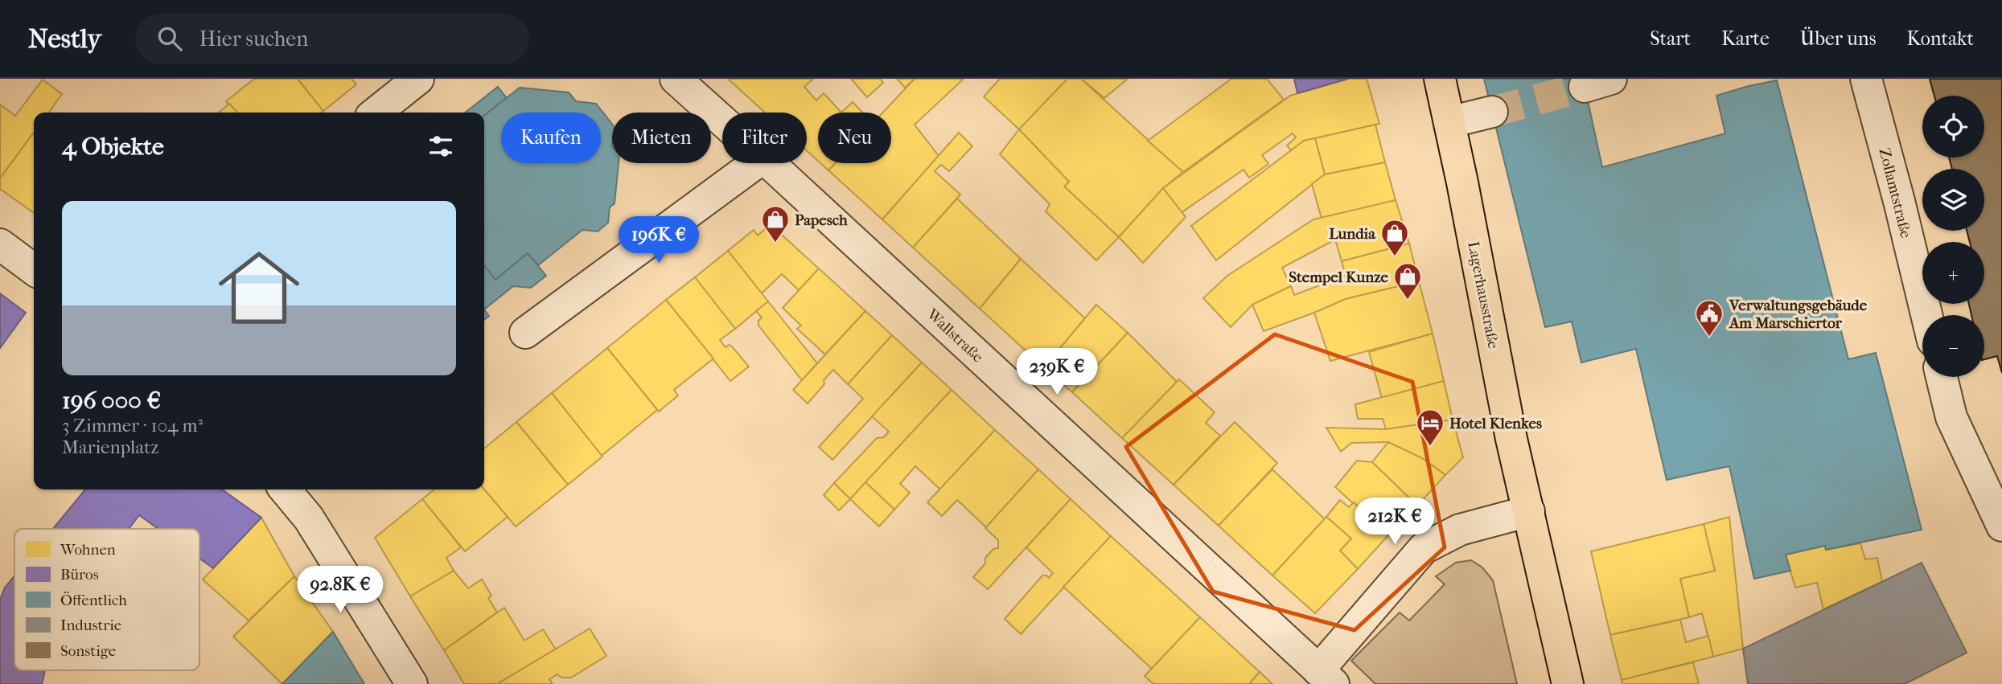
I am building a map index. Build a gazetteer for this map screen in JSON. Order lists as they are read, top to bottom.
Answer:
{
  "streets": {
    "main road": ["Lagerhausstraße"],
    "street": ["Zollamtstraße", "Wallstraße"]
  },
  "places": {
    "shop": ["Papesch", "Lundia", "Stempel Kunze"],
    "public building": ["Verwaltungsgebäude Am Marschiertor"],
    "hotel": ["Hotel Klenkes"]
  },
  "legend": [
    "Wohnen",
    "Büros",
    "Öffentlich",
    "Industrie",
    "Sonstige"
  ],
  "page": {
    "header": "Nestly",
    "search": "Hier suchen",
    "nav": [
      "Start",
      "Karte",
      "Über uns",
      "Kontakt"
    ],
    "map_buttons": ["+", "−"],
    "chip": [
      "Kaufen",
      "Mieten",
      "Filter",
      "Neu"
    ],
    "heading": "4 Objekte",
    "list": [
      {
        "name": "196 000 €",
        "note": "3 Zimmer · 104 m² · Marienplatz"
      }
    ],
    "price": [
      "196K €",
      "239K €",
      "212K €",
      "92.8K €"
    ]
  }
}
